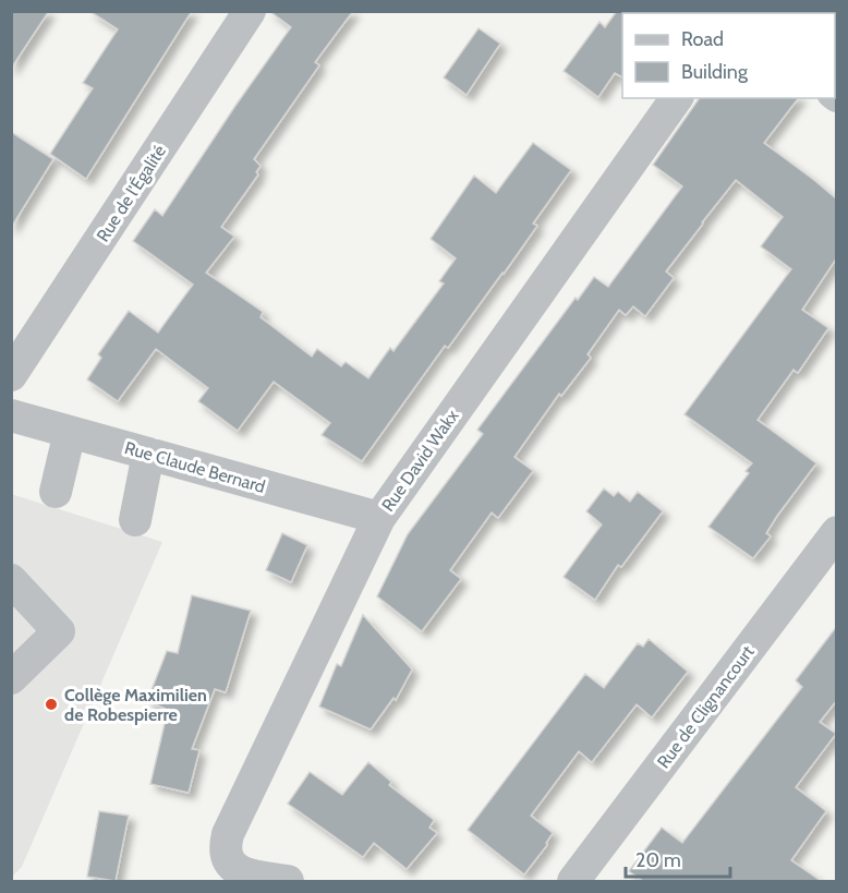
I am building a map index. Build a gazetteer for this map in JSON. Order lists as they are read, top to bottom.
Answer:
{
  "streets": {
    "street": [
      "Rue de l'Égalité",
      "Rue David Wakx",
      "Rue Claude Bernard",
      "Rue de Clignancourt"
    ]
  },
  "crossings": [
    ["Rue David Wakx", "Rue Claude Bernard"]
  ],
  "places": ["Collège Maximilien de Robespierre"],
  "legend": ["Road", "Building"],
  "scale_bar": "20 m"
}
